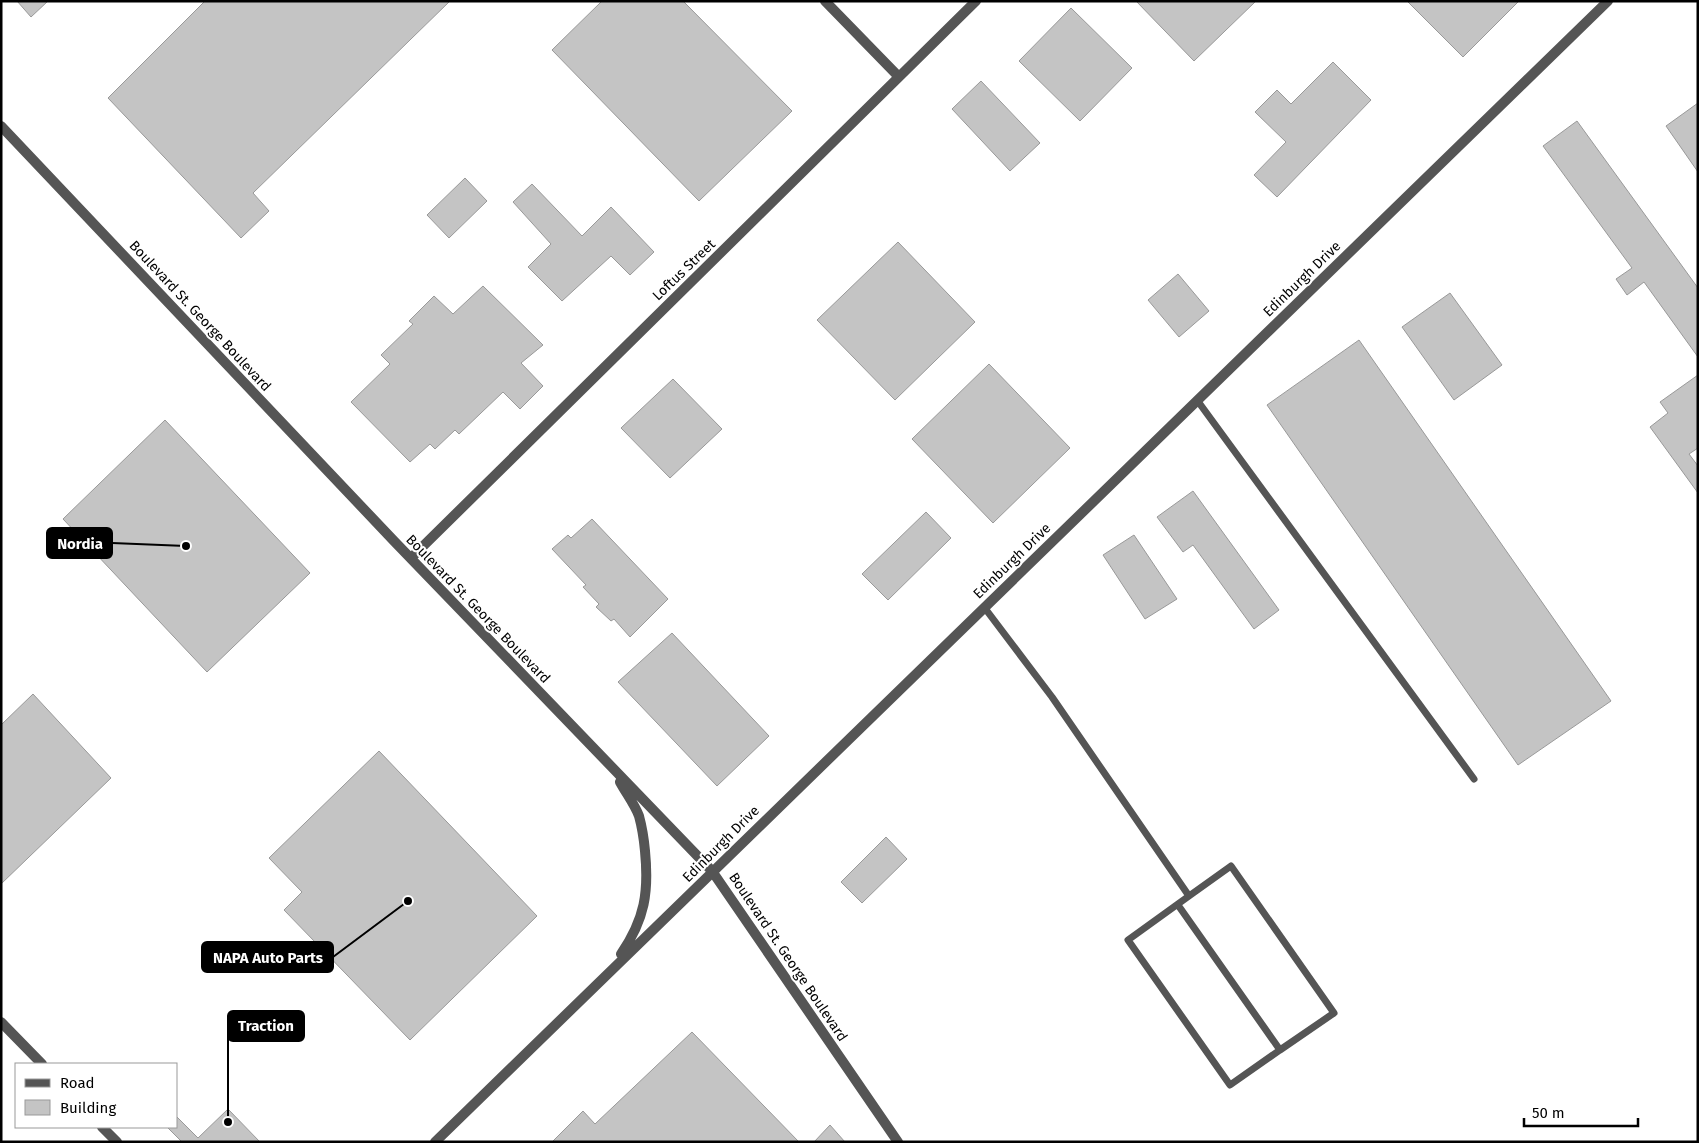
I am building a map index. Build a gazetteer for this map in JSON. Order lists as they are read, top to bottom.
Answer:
{
  "streets": {
    "street": ["Loftus Street", "Edinburgh Drive", "Boulevard St. George Boulevard"]
  },
  "crossings": [
    ["Loftus Street", "Boulevard St. George Boulevard"],
    ["Edinburgh Drive", "Boulevard St. George Boulevard"]
  ],
  "places": ["Nordia", "NAPA Auto Parts", "Traction"],
  "legend": ["Road", "Building"],
  "scale_bar": "50 m"
}
